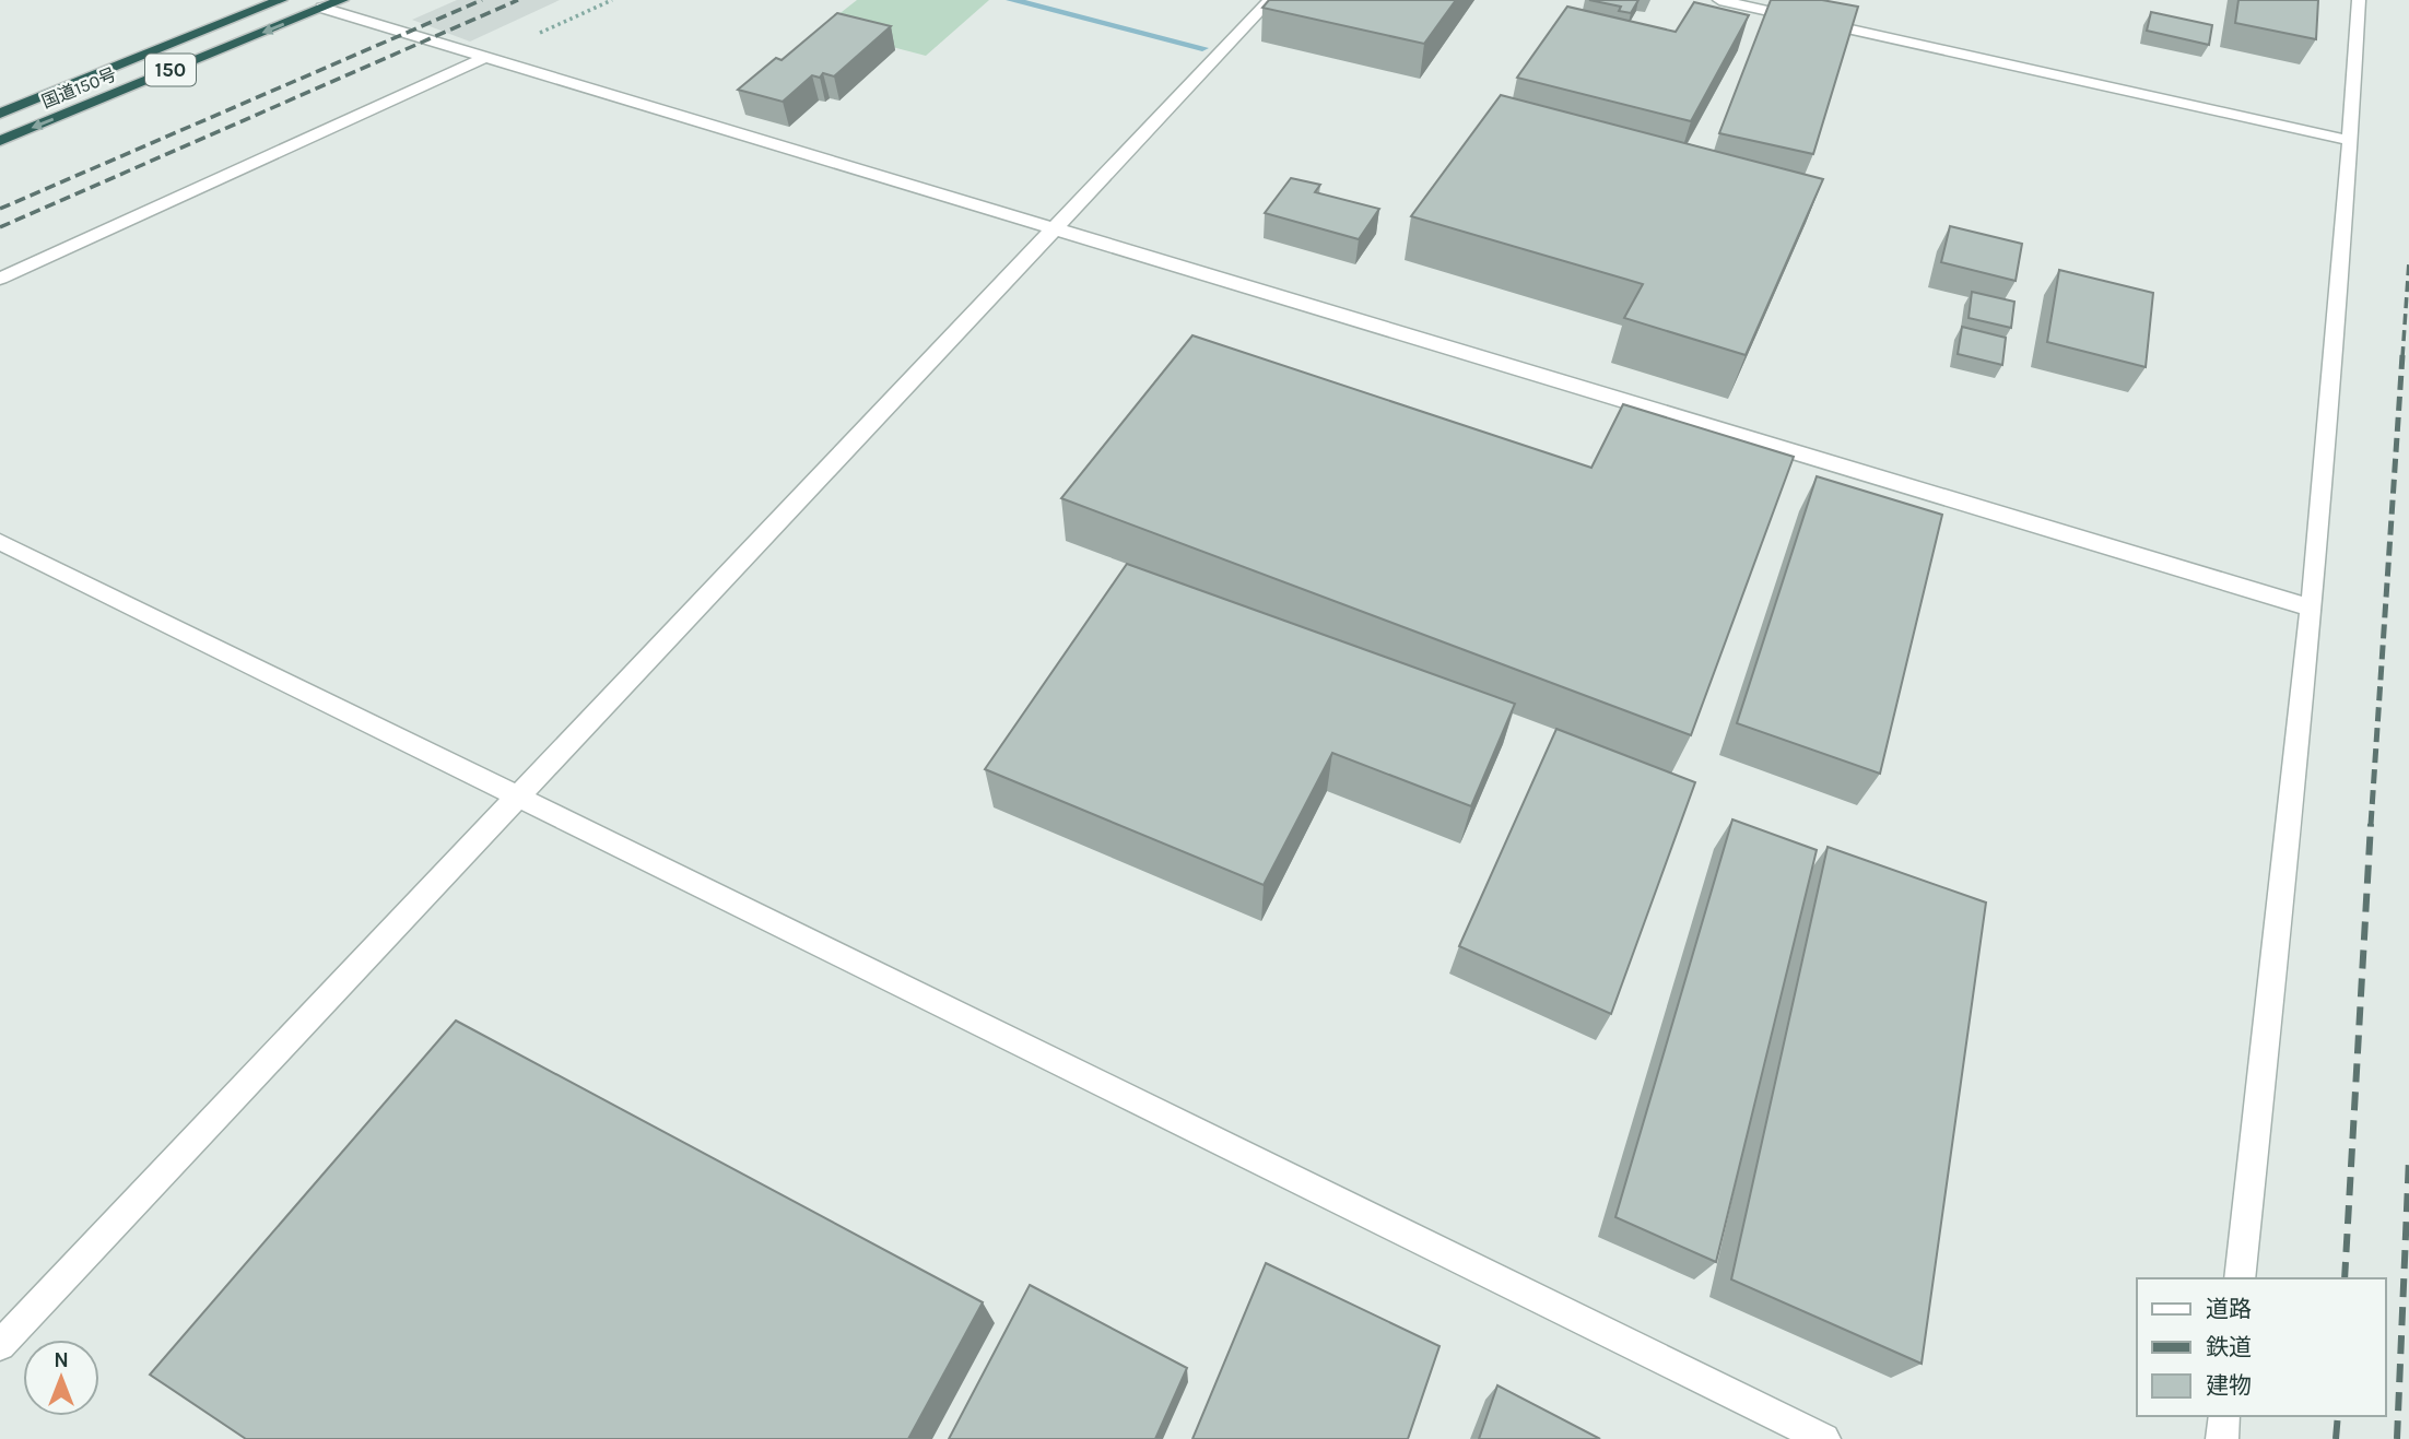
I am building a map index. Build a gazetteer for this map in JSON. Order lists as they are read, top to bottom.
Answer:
{
  "streets": {
    "highway": ["150", "国道150号"]
  },
  "legend": ["道路", "鉄道", "建物"],
  "north": "top"
}
